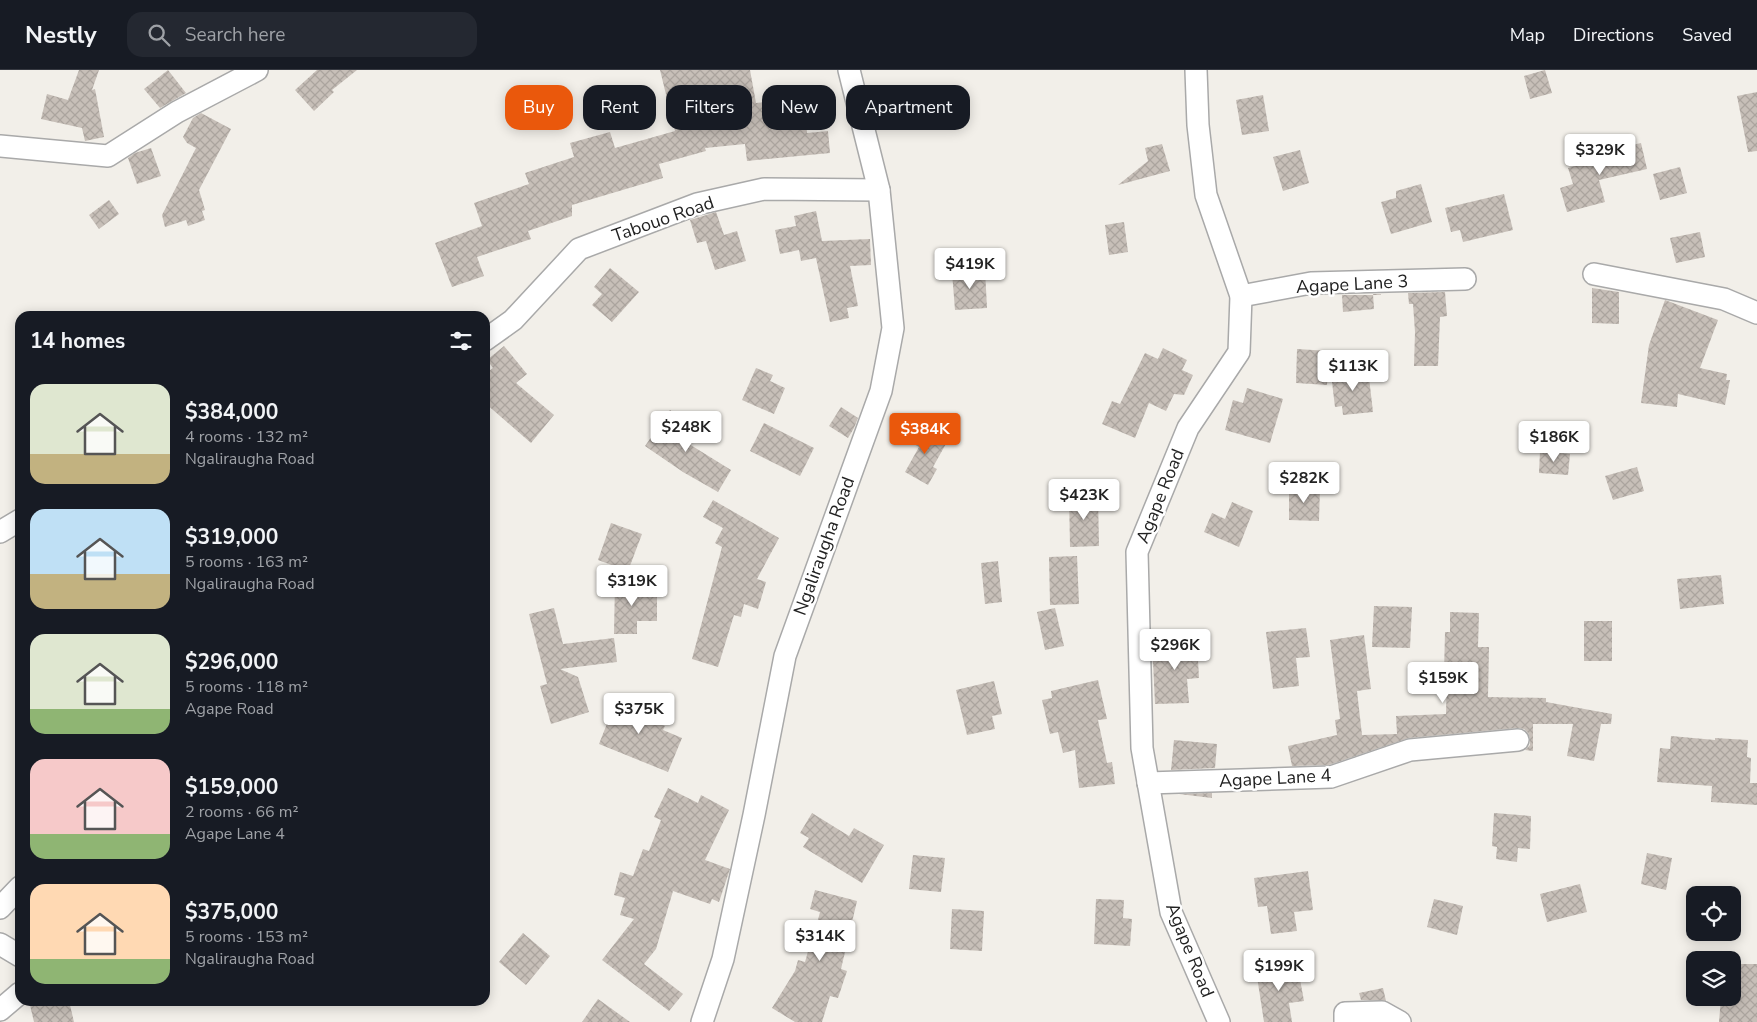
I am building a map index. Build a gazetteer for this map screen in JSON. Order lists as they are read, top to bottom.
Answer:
{
  "streets": {
    "street": [
      "Tabouo Road",
      "Agape Lane 3",
      "Agape Road",
      "Ngaliraugha Road",
      "Agape Lane 4"
    ]
  },
  "crossings": [
    ["Tabouo Road", "Ngaliraugha Road"],
    ["Agape Lane 3", "Agape Road"],
    ["Agape Road", "Agape Lane 4"]
  ],
  "page": {
    "header": "Nestly",
    "search": "Search here",
    "nav": ["Map", "Directions", "Saved"],
    "chip": [
      "Buy",
      "Rent",
      "Filters",
      "New",
      "Apartment"
    ],
    "price": [
      "$329K",
      "$419K",
      "$113K",
      "$248K",
      "$384K",
      "$186K",
      "$282K",
      "$423K",
      "$319K",
      "$296K",
      "$159K",
      "$375K",
      "$314K",
      "$199K"
    ],
    "heading": "14 homes",
    "list": [
      {
        "name": "$384,000",
        "note": "4 rooms · 132 m² · Ngaliraugha Road"
      },
      {
        "name": "$319,000",
        "note": "5 rooms · 163 m² · Ngaliraugha Road"
      },
      {
        "name": "$296,000",
        "note": "5 rooms · 118 m² · Agape Road"
      },
      {
        "name": "$159,000",
        "note": "2 rooms · 66 m² · Agape Lane 4"
      },
      {
        "name": "$375,000",
        "note": "5 rooms · 153 m² · Ngaliraugha Road"
      }
    ]
  }
}
